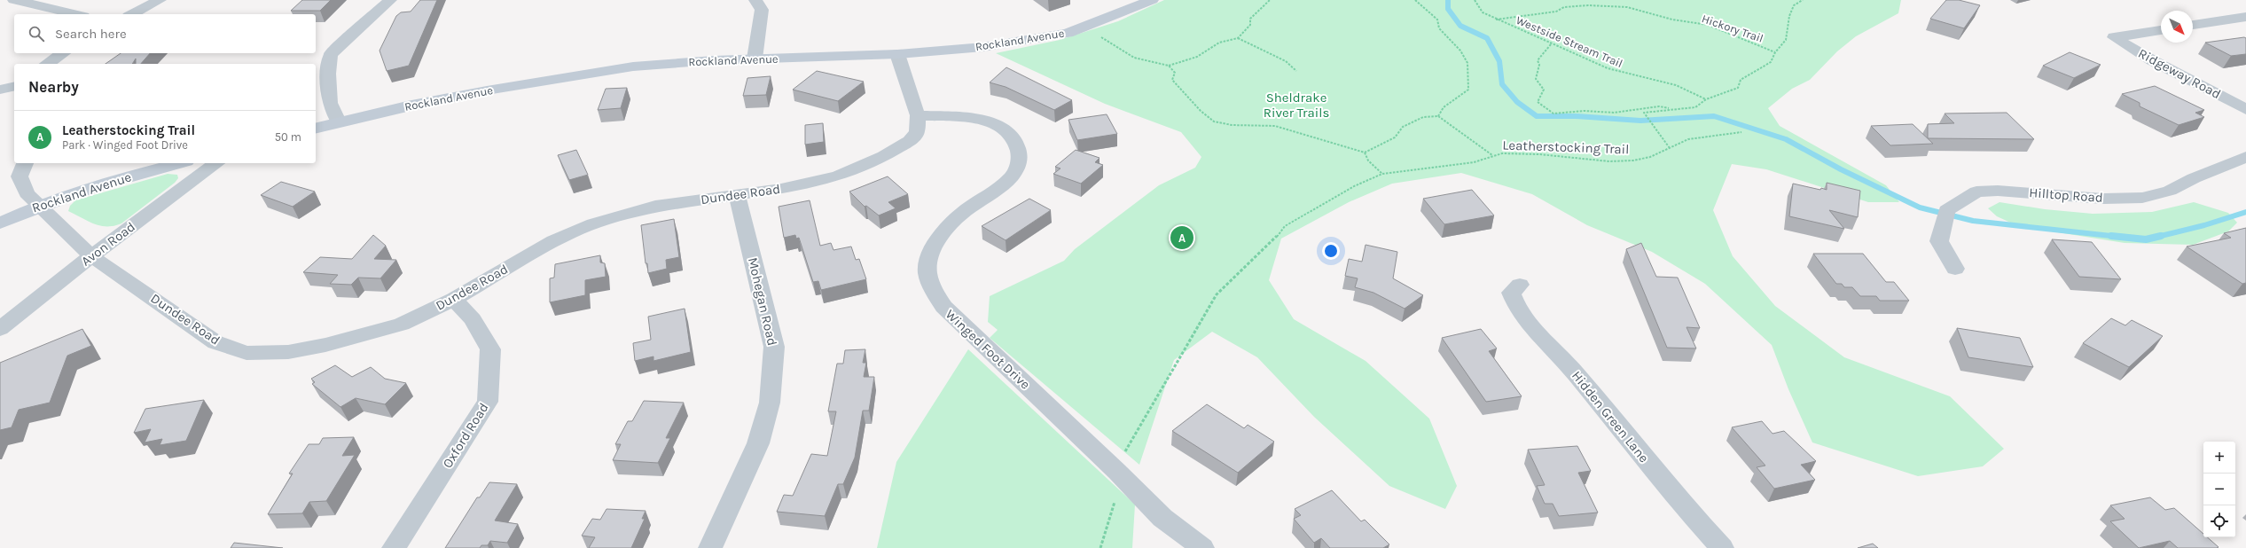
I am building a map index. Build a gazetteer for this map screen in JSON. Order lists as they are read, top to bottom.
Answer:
{
  "streets": {
    "street": [
      "Rockland Avenue",
      "Ridgeway Road",
      "Dundee Road",
      "Hilltop Road",
      "Avon Road",
      "Mohegan Road",
      "Winged Foot Drive",
      "Hidden Green Lane",
      "Oxford Road"
    ],
    "path": ["Hickory Trail", "Westside Stream Trail", "Leatherstocking Trail"]
  },
  "crossings": [
    ["Hickory Trail", "Westside Stream Trail"],
    ["Rockland Avenue", "Dundee Road"],
    ["Dundee Road", "Avon Road"],
    ["Dundee Road", "Mohegan Road"],
    ["Dundee Road", "Winged Foot Drive"],
    ["Dundee Road", "Oxford Road"]
  ],
  "parks": ["Sheldrake River Trails"],
  "north": "bottom right",
  "page": {
    "search": "Search here",
    "heading": "Nearby",
    "list": [
      {
        "mark": "A",
        "name": "Leatherstocking Trail",
        "note": "Park · Winged Foot Drive",
        "value": "50 m"
      }
    ],
    "pins": "A",
    "map_buttons": ["+", "−"]
  }
}
